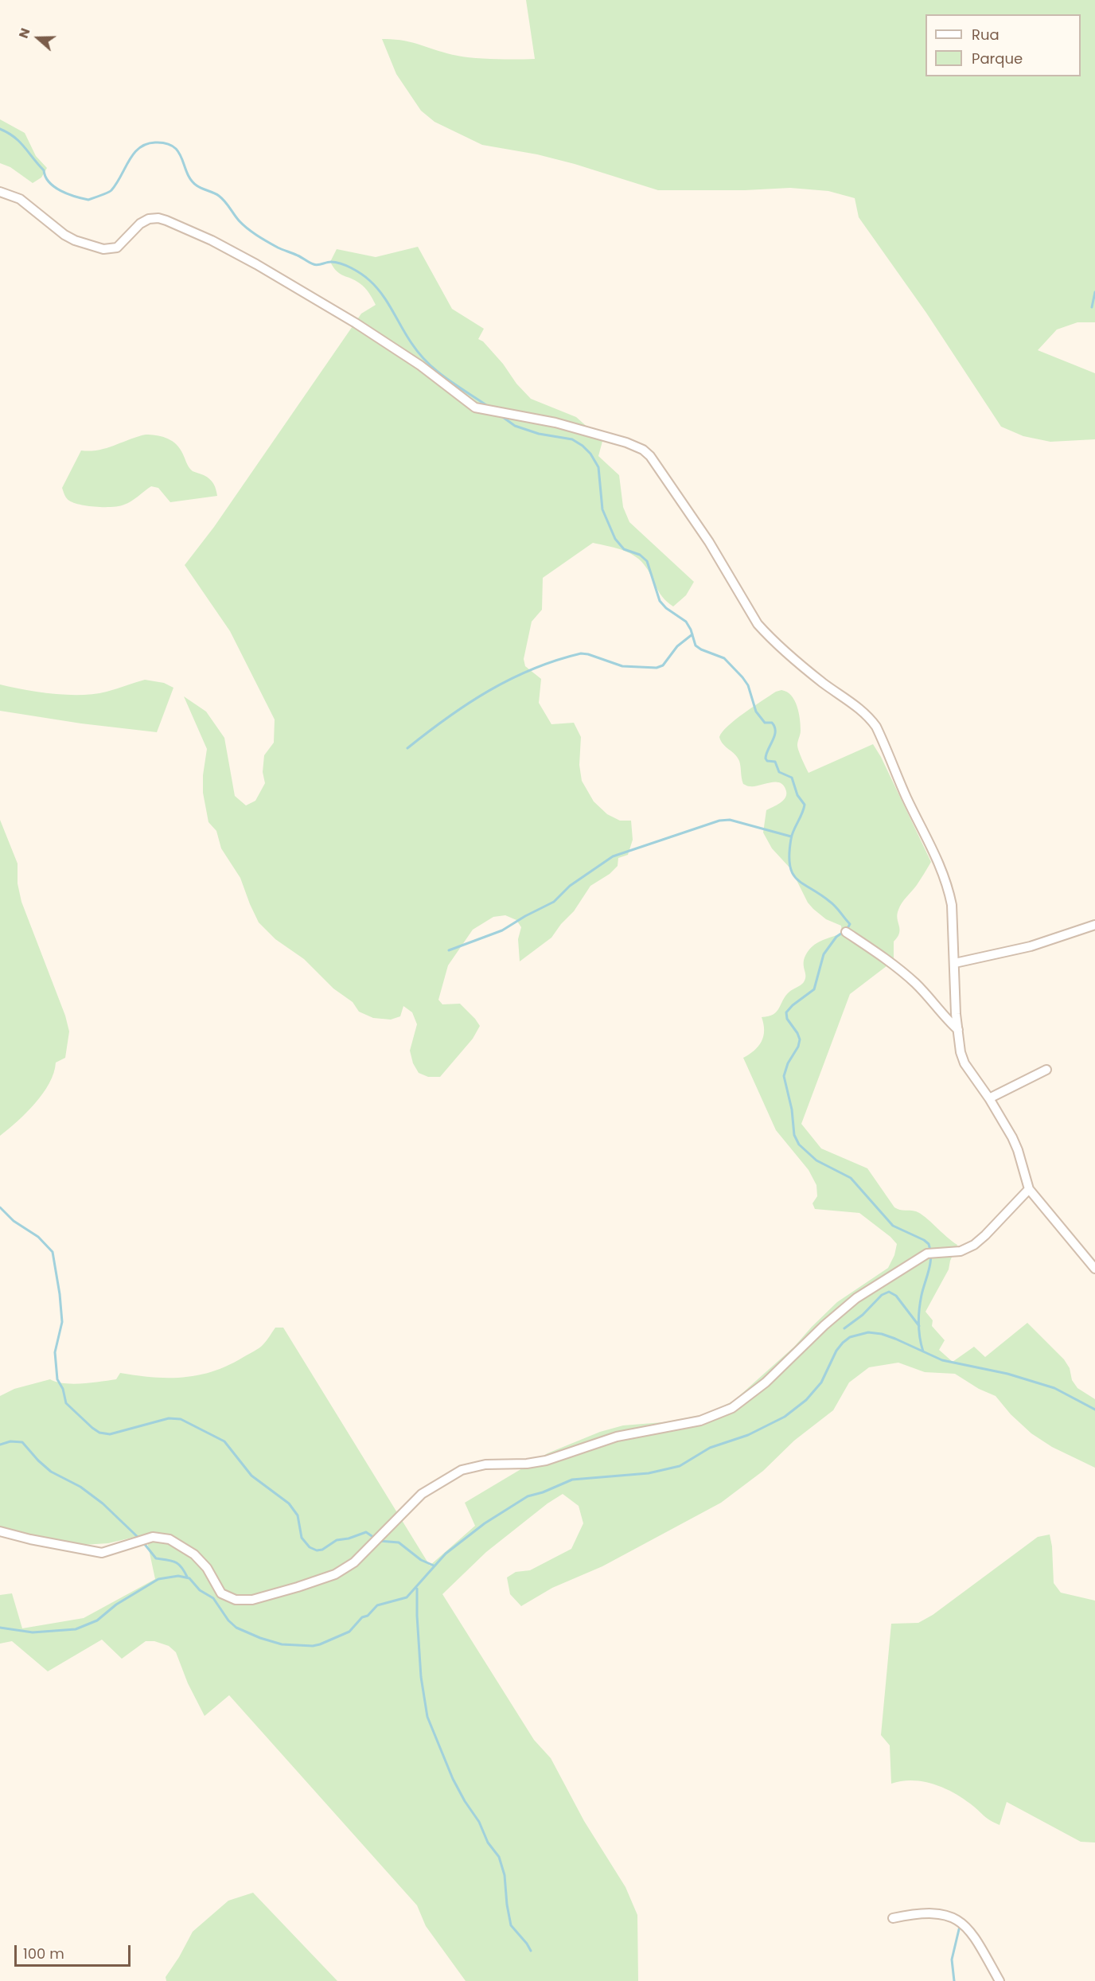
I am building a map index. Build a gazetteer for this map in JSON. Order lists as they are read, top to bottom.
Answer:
{
  "legend": ["Rua", "Parque"],
  "scale_bar": "100 m",
  "north": "left"
}
